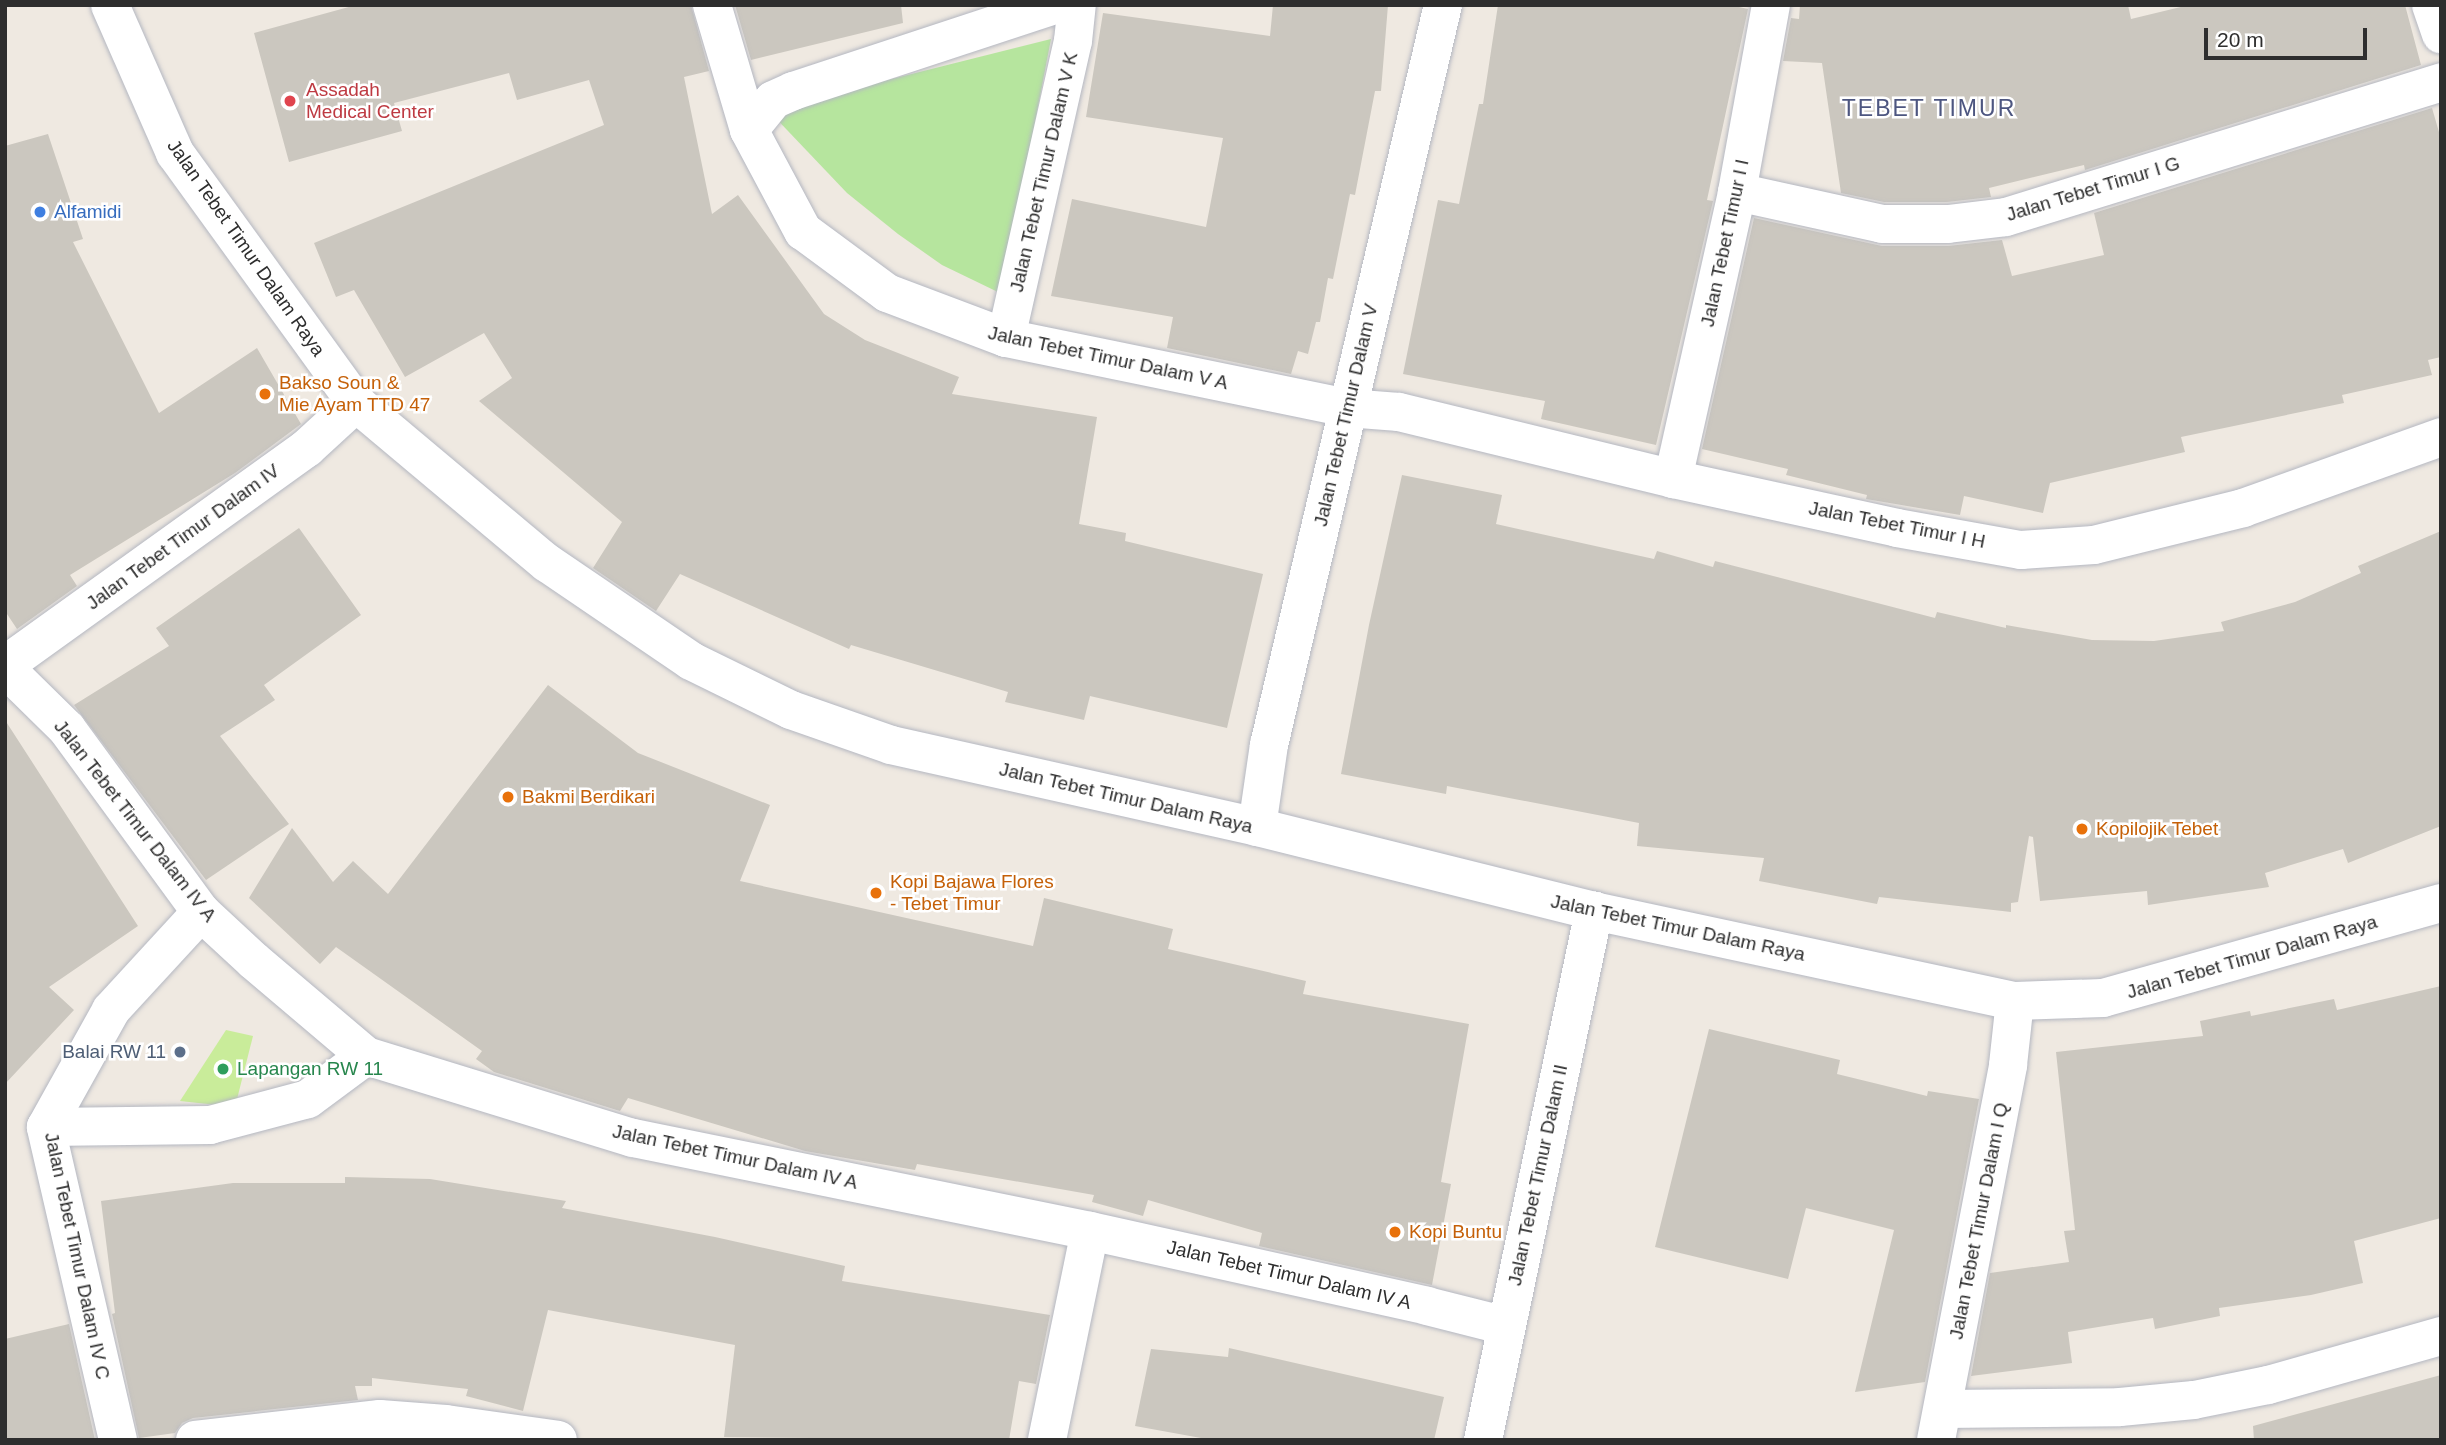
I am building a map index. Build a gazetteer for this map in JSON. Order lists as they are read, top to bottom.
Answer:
{
  "streets": {
    "street": [
      "Jalan Tebet Timur Dalam V K",
      "Jalan Tebet Timur I G",
      "Jalan Tebet Timur I I",
      "Jalan Tebet Timur Dalam Raya",
      "Jalan Tebet Timur Dalam V A",
      "Jalan Tebet Timur Dalam V",
      "Jalan Tebet Timur I H",
      "Jalan Tebet Timur Dalam IV",
      "Jalan Tebet Timur Dalam IV A",
      "Jalan Tebet Timur Dalam II",
      "Jalan Tebet Timur Dalam I Q",
      "Jalan Tebet Timur Dalam IV C"
    ]
  },
  "crossings": [
    ["Jalan Tebet Timur Dalam V K", "Jalan Tebet Timur Dalam V A"],
    ["Jalan Tebet Timur I G", "Jalan Tebet Timur I I"],
    ["Jalan Tebet Timur I I", "Jalan Tebet Timur I H"],
    ["Jalan Tebet Timur Dalam Raya", "Jalan Tebet Timur Dalam V"],
    ["Jalan Tebet Timur Dalam Raya", "Jalan Tebet Timur Dalam IV"],
    ["Jalan Tebet Timur Dalam Raya", "Jalan Tebet Timur Dalam II"],
    ["Jalan Tebet Timur Dalam Raya", "Jalan Tebet Timur Dalam I Q"],
    ["Jalan Tebet Timur Dalam V A", "Jalan Tebet Timur Dalam V"],
    ["Jalan Tebet Timur Dalam V A", "Jalan Tebet Timur I H"],
    ["Jalan Tebet Timur Dalam V", "Jalan Tebet Timur I H"],
    ["Jalan Tebet Timur Dalam IV", "Jalan Tebet Timur Dalam IV A"],
    ["Jalan Tebet Timur Dalam IV A", "Jalan Tebet Timur Dalam II"],
    ["Jalan Tebet Timur Dalam IV A", "Jalan Tebet Timur Dalam IV C"]
  ],
  "districts": ["TEBET TIMUR"],
  "places": [
    "Assadah Medical Center",
    "Alfamidi",
    "Bakso Soun & Mie Ayam TTD 47",
    "Bakmi Berdikari",
    "Kopilojik Tebet",
    "Kopi Bajawa Flores - Tebet Timur",
    "Balai RW 11",
    "Lapangan RW 11",
    "Kopi Buntu"
  ],
  "scale_bar": "20 m"
}
